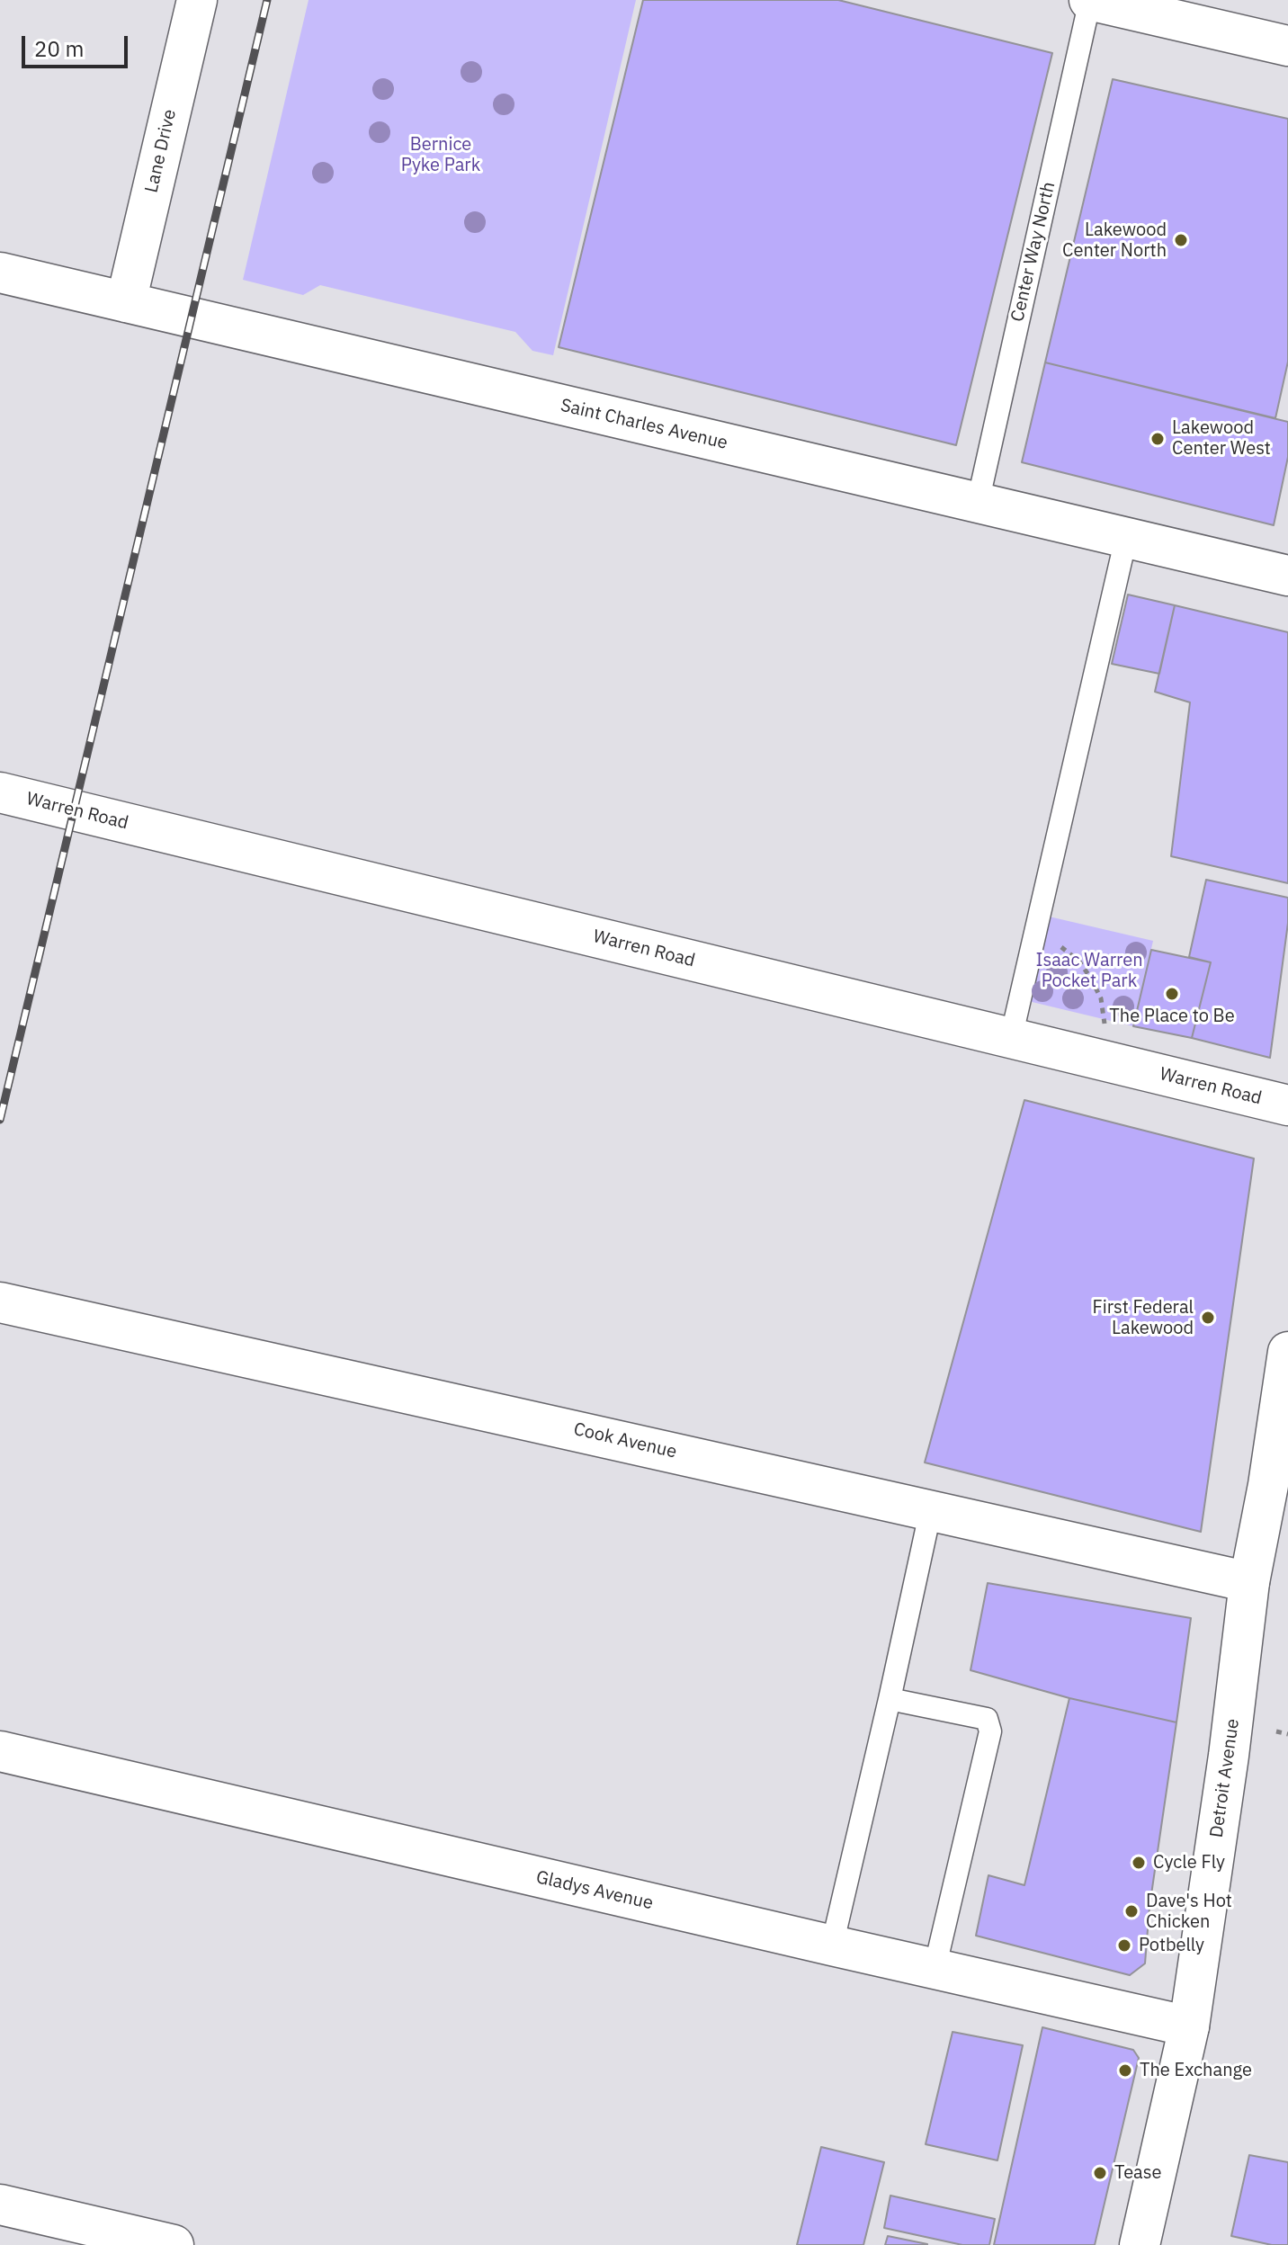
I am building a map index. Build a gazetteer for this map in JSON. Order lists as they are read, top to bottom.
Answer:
{
  "streets": {
    "street": [
      "Lane Drive",
      "Saint Charles Avenue",
      "Warren Road",
      "Cook Avenue",
      "Detroit Avenue",
      "Gladys Avenue"
    ],
    "lane": ["Center Way North"]
  },
  "crossings": [
    ["Lane Drive", "Saint Charles Avenue"],
    ["Center Way North", "Saint Charles Avenue"],
    ["Cook Avenue", "Detroit Avenue"],
    ["Detroit Avenue", "Gladys Avenue"]
  ],
  "parks": ["Bernice Pyke Park", "Isaac Warren Pocket Park"],
  "places": [
    "Lakewood Center North",
    "Lakewood Center West",
    "The Place to Be",
    "First Federal Lakewood",
    "Cycle Fly",
    "Dave's Hot Chicken",
    "Potbelly",
    "The Exchange",
    "Tease"
  ],
  "scale_bar": "20 m"
}
